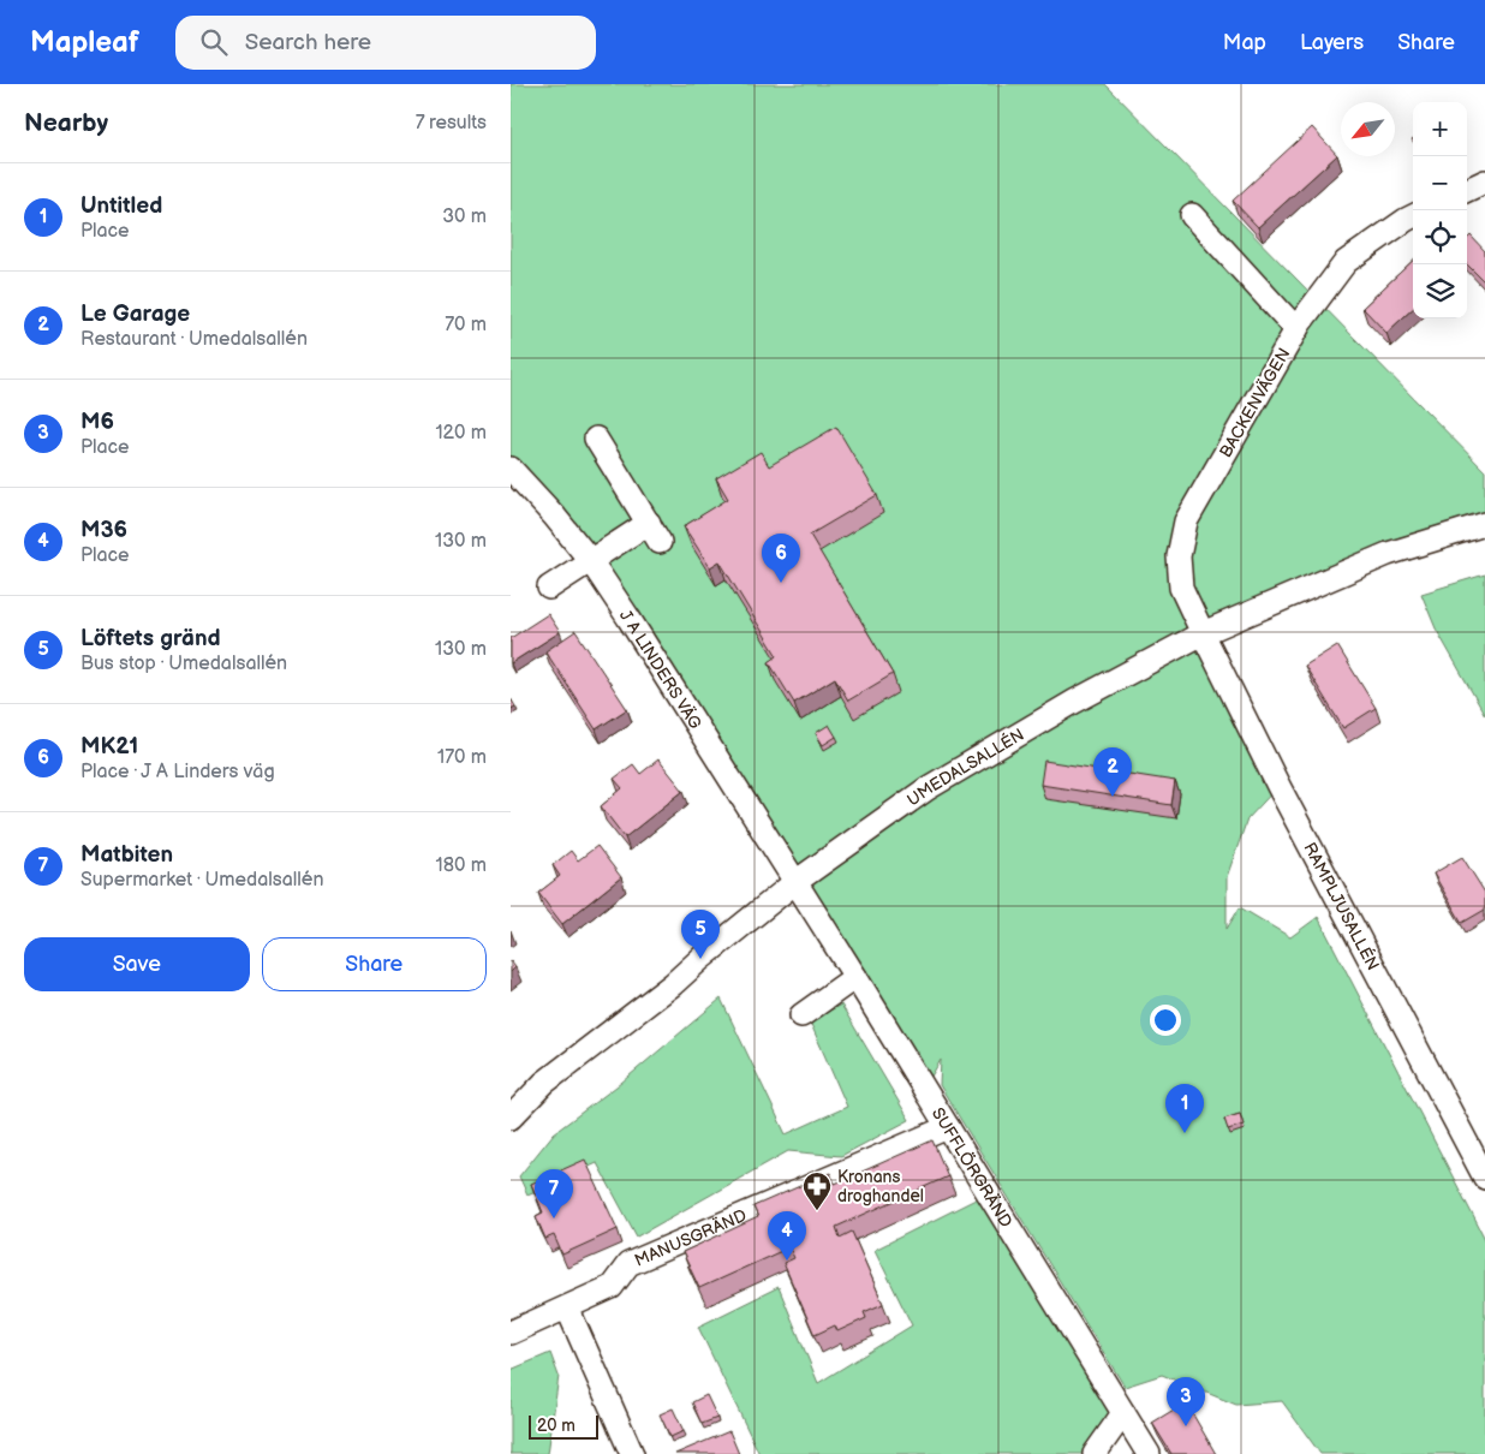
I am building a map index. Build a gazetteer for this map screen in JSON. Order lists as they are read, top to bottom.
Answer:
{
  "streets": {
    "street": [
      "BACKENVÄGEN",
      "J A LINDERS VÄG",
      "UMEDALSALLÉN",
      "RAMPLJUSALLÉN",
      "SUFFLÖRGRÄND",
      "MANUSGRÄND"
    ]
  },
  "crossings": [
    ["BACKENVÄGEN", "UMEDALSALLÉN"],
    ["BACKENVÄGEN", "RAMPLJUSALLÉN"],
    ["J A LINDERS VÄG", "UMEDALSALLÉN"],
    ["J A LINDERS VÄG", "SUFFLÖRGRÄND"],
    ["UMEDALSALLÉN", "RAMPLJUSALLÉN"],
    ["UMEDALSALLÉN", "SUFFLÖRGRÄND"],
    ["SUFFLÖRGRÄND", "MANUSGRÄND"]
  ],
  "places": {
    "pharmacy": ["Kronans droghandel"]
  },
  "scale_bar": "20 m",
  "north": "bottom left",
  "page": {
    "header": "Mapleaf",
    "search": "Search here",
    "nav": ["Map", "Layers", "Share"],
    "heading": ["Nearby", "7 results"],
    "map_buttons": ["+", "−"],
    "list": [
      {
        "mark": "1",
        "name": "Untitled",
        "note": "Place",
        "value": "30 m"
      },
      {
        "mark": "2",
        "name": "Le Garage",
        "note": "Restaurant · Umedalsallén",
        "value": "70 m"
      },
      {
        "mark": "3",
        "name": "M6",
        "note": "Place",
        "value": "120 m"
      },
      {
        "mark": "4",
        "name": "M36",
        "note": "Place",
        "value": "130 m"
      },
      {
        "mark": "5",
        "name": "Löftets gränd",
        "note": "Bus stop · Umedalsallén",
        "value": "130 m"
      },
      {
        "mark": "6",
        "name": "MK21",
        "note": "Place · J A Linders väg",
        "value": "170 m"
      },
      {
        "mark": "7",
        "name": "Matbiten",
        "note": "Supermarket · Umedalsallén",
        "value": "180 m"
      }
    ],
    "pins": [
      "6",
      "2",
      "5",
      "1",
      "7",
      "4",
      "3"
    ],
    "buttons": ["Save", "Share"],
    "scale": "20 m"
  }
}
